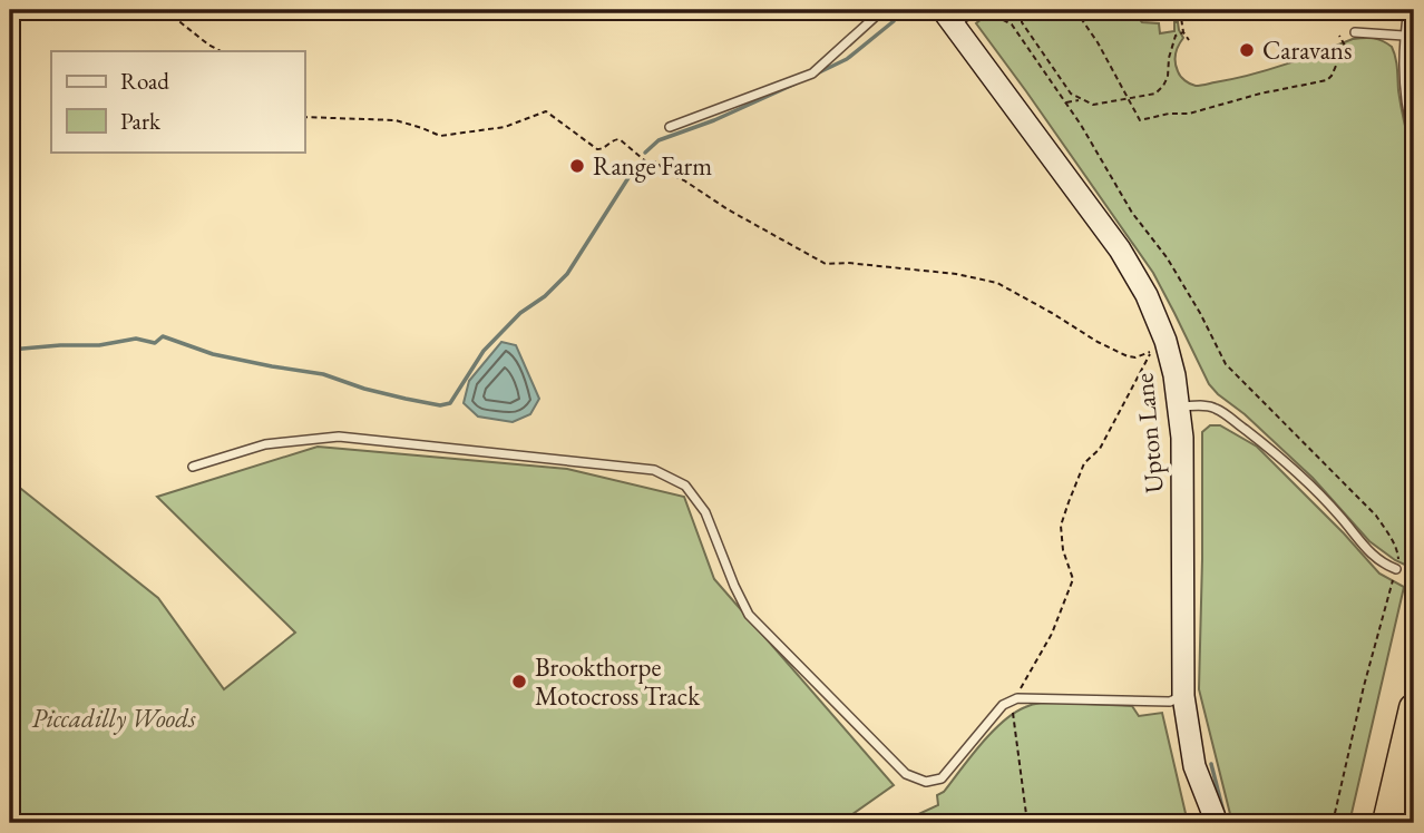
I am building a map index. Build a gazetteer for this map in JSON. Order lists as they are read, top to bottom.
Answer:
{
  "streets": {
    "street": ["Upton Lane"]
  },
  "parks": ["Piccadilly Woods"],
  "places": ["Caravans", "Range Farm", "Brookthorpe Motocross Track"],
  "legend": ["Road", "Park"]
}
